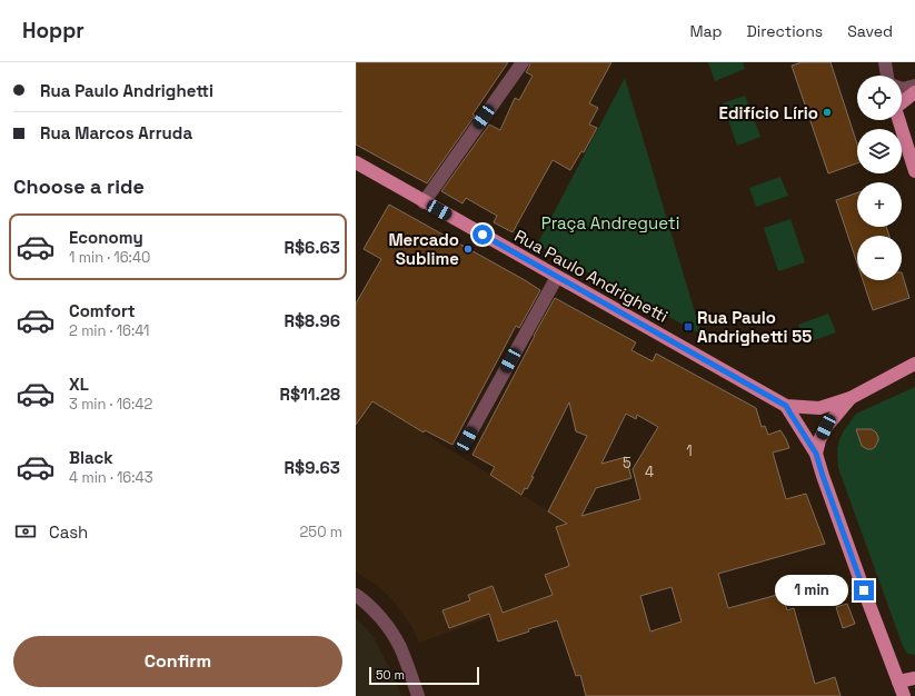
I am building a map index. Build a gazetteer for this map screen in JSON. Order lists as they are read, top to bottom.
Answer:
{
  "streets": {
    "main road": ["Rua Paulo Andrighetti"]
  },
  "parks": ["Praça Andregueti"],
  "places": {
    "other": ["Edifício Lírio", "Mercado Sublime"],
    "transit": ["Rua Paulo Andrighetti 55"]
  },
  "house_numbers": ["1", "5", "4"],
  "scale_bar": "50 m",
  "page": {
    "header": "Hoppr",
    "nav": ["Map", "Directions", "Saved"],
    "banner": ["Rua Paulo Andrighetti", "Rua Marcos Arruda"],
    "map_buttons": ["+", "−"],
    "heading": "Choose a ride",
    "list": [
      {
        "name": "Economy",
        "note": "1 min · 16:40",
        "value": "R$6.63"
      },
      {
        "name": "Comfort",
        "note": "2 min · 16:41",
        "value": "R$8.96"
      },
      {
        "name": "XL",
        "note": "3 min · 16:42",
        "value": "R$11.28"
      },
      {
        "name": "Black",
        "note": "4 min · 16:43",
        "value": "R$9.63"
      }
    ],
    "pay": ["Cash", "250 m"],
    "bubble": "1 min",
    "buttons": "Confirm",
    "scale": "50 m"
  }
}
